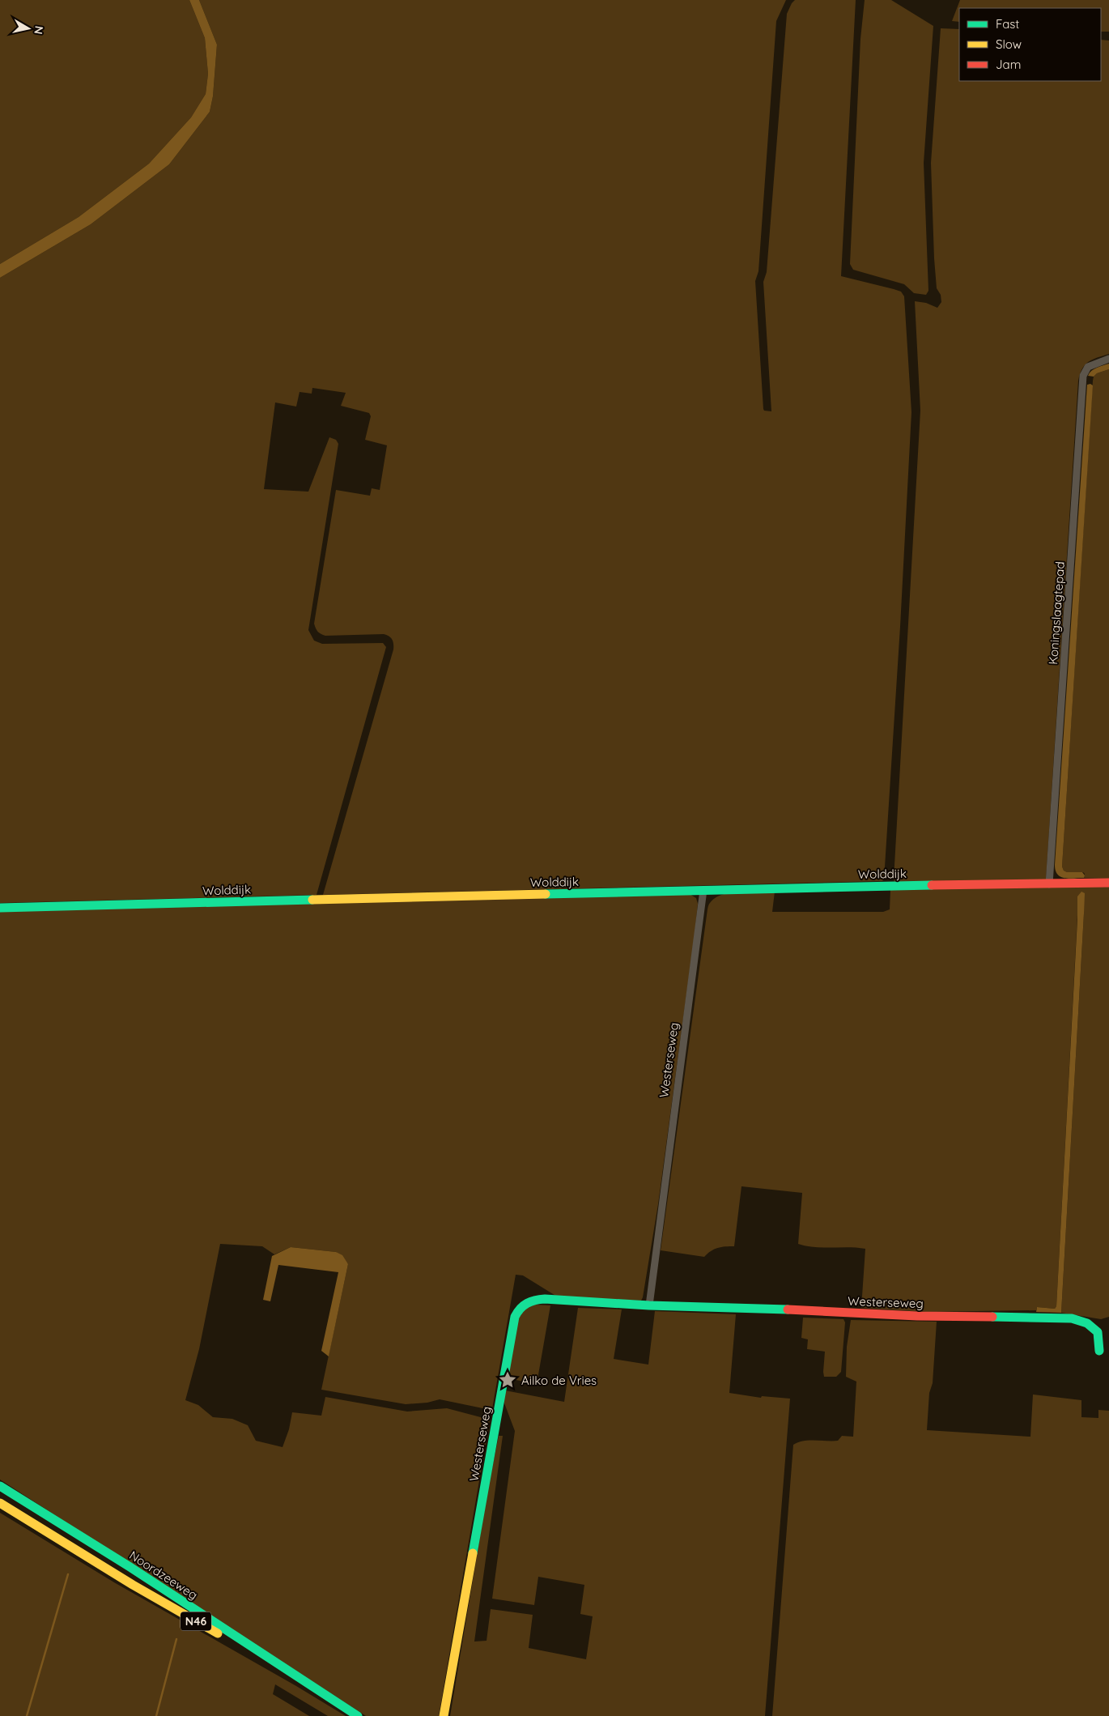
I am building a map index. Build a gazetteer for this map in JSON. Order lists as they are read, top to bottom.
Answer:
{
  "streets": {
    "main road": [
      "Wolddijk",
      "Westerseweg",
      "Noordzeeweg",
      "N46"
    ],
    "street": ["Koningslaagtepad"]
  },
  "crossings": [
    ["Koningslaagtepad", "Wolddijk"],
    ["Wolddijk", "Westerseweg"]
  ],
  "places": {
    "place": ["Ailko de Vries"]
  },
  "legend": ["Fast", "Slow", "Jam"],
  "north": "right"
}
